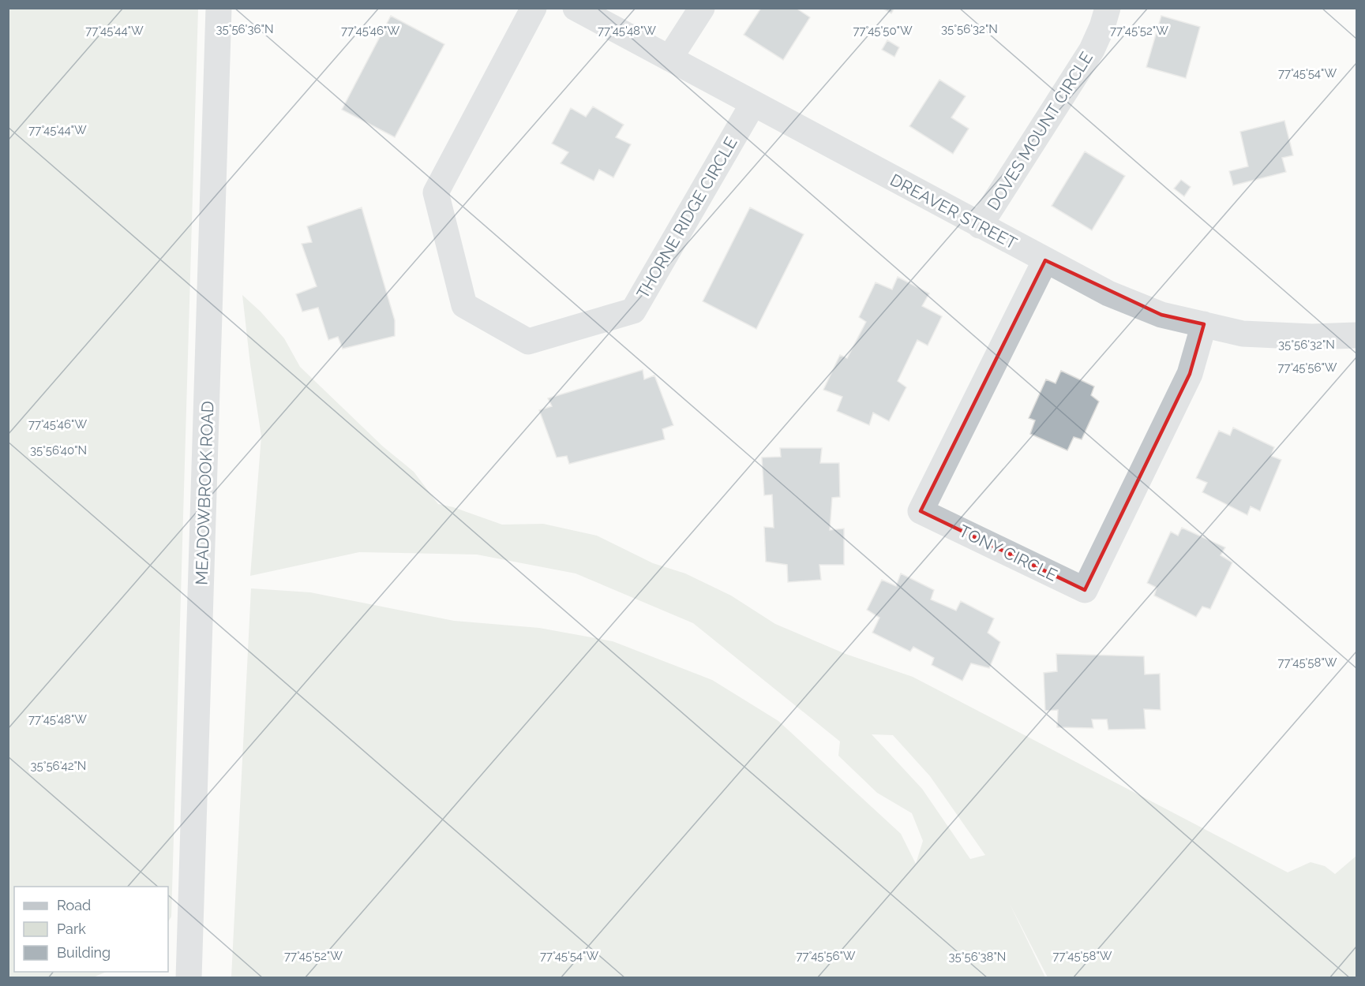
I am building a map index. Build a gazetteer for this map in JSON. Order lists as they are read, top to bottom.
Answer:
{
  "streets": {
    "street": [
      "DOVES MOUNT CIRCLE",
      "DREAVER STREET",
      "THORNE RIDGE CIRCLE",
      "MEADOWBROOK ROAD",
      "TONY CIRCLE"
    ]
  },
  "crossings": [
    ["DOVES MOUNT CIRCLE", "DREAVER STREET"],
    ["DREAVER STREET", "THORNE RIDGE CIRCLE"],
    ["DREAVER STREET", "TONY CIRCLE"]
  ],
  "legend": ["Road", "Park", "Building"],
  "coordinates": [
    "35°56'36\"N",
    "35°56'32\"N",
    "77°45'44\"W",
    "77°45'46\"W",
    "77°45'48\"W",
    "77°45'50\"W",
    "77°45'52\"W",
    "77°45'54\"W",
    "77°45'56\"W",
    "35°56'40\"N",
    "77°45'58\"W",
    "35°56'42\"N",
    "35°56'38\"N"
  ]
}
